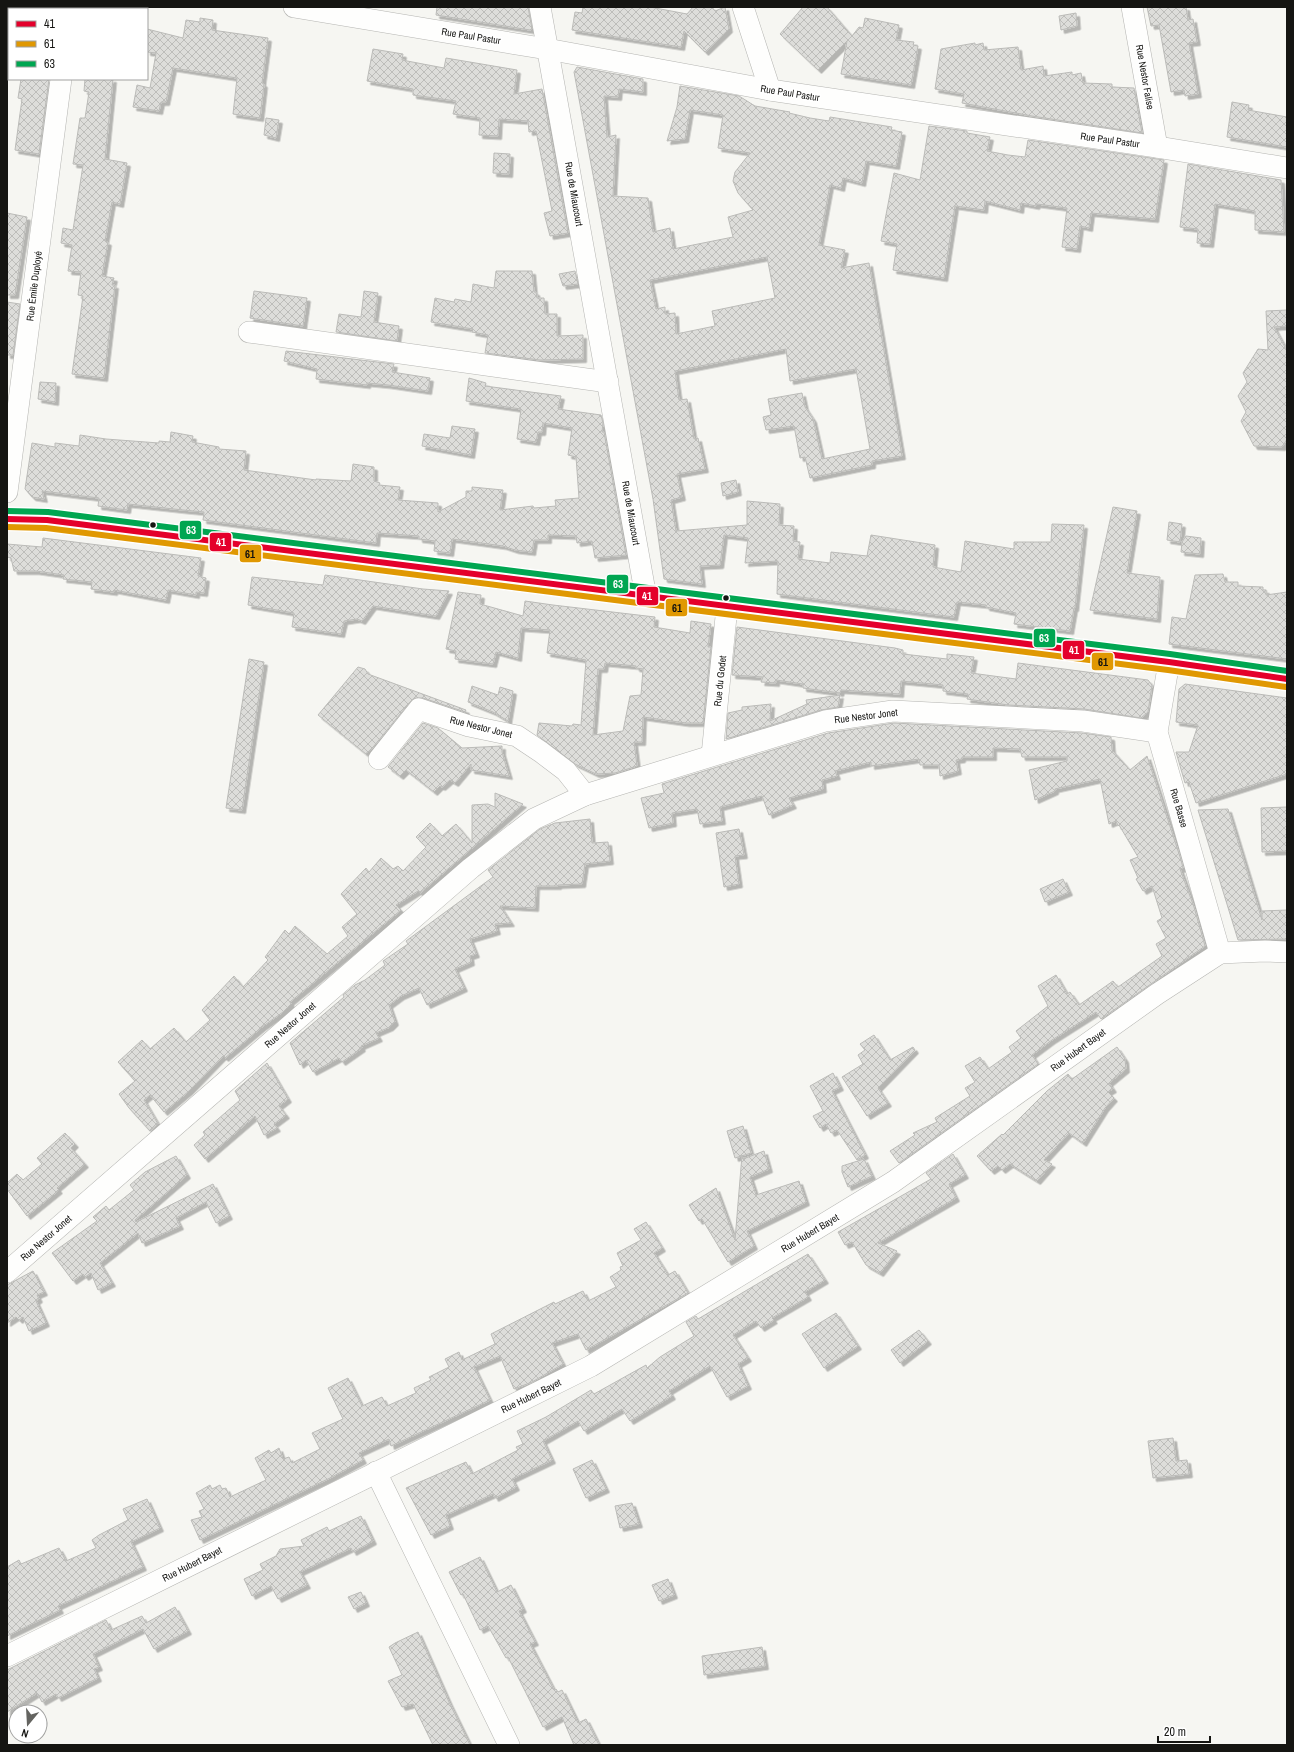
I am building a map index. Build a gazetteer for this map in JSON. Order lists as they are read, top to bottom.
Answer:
{
  "streets": {
    "street": [
      "Rue Paul Pastur",
      "Rue Nestor Falise",
      "Rue de Miaucourt",
      "Rue Émile Duployé",
      "Rue du Godet",
      "Rue Nestor Jonet",
      "Rue Basse",
      "Rue Hubert Bayet"
    ]
  },
  "crossings": [
    ["Rue Paul Pastur", "Rue Nestor Falise"],
    ["Rue Paul Pastur", "Rue de Miaucourt"],
    ["Rue du Godet", "Rue Nestor Jonet"],
    ["Rue Nestor Jonet", "Rue Basse"],
    ["Rue Basse", "Rue Hubert Bayet"]
  ],
  "lines": ["transit line 63", "transit line 41", "transit line 61"],
  "legend": ["41", "61", "63"],
  "scale_bar": "20 m",
  "north": "bottom"
}
